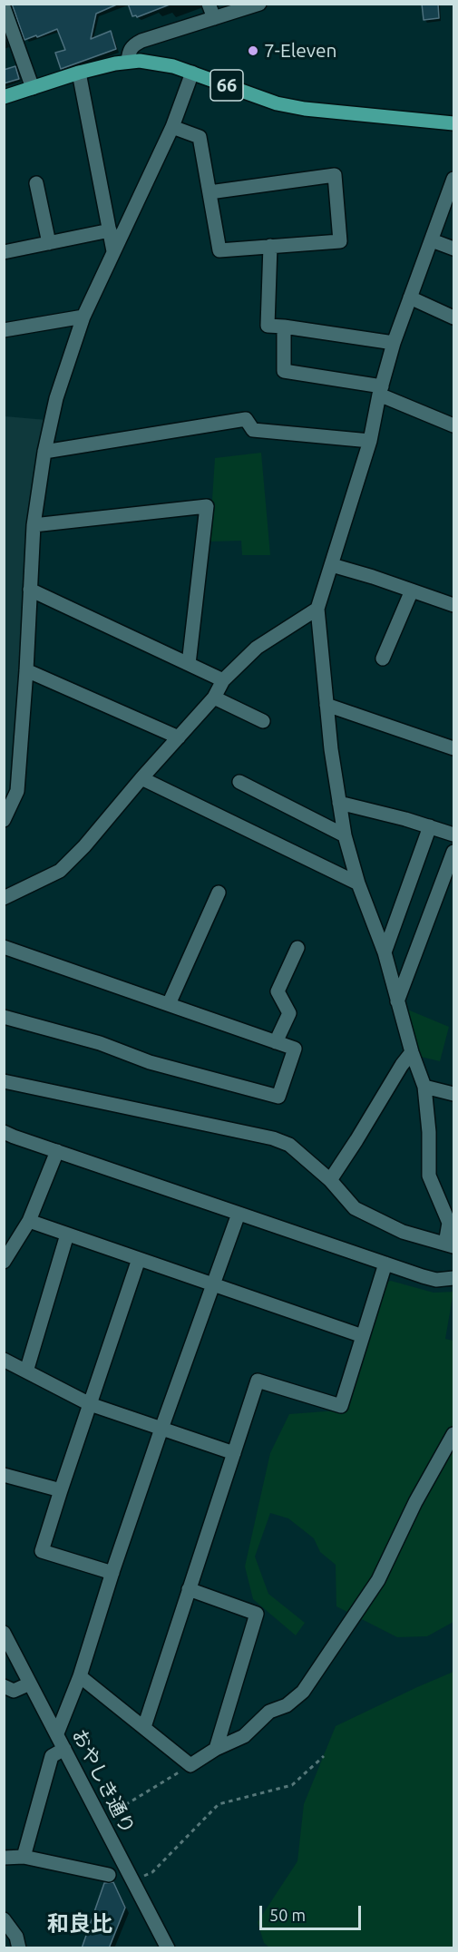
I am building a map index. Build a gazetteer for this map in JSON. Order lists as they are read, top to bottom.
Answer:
{
  "streets": {
    "main road": ["66"],
    "street": ["おやしき通り"]
  },
  "districts": ["和良比"],
  "places": ["7-Eleven"],
  "scale_bar": "50 m"
}
